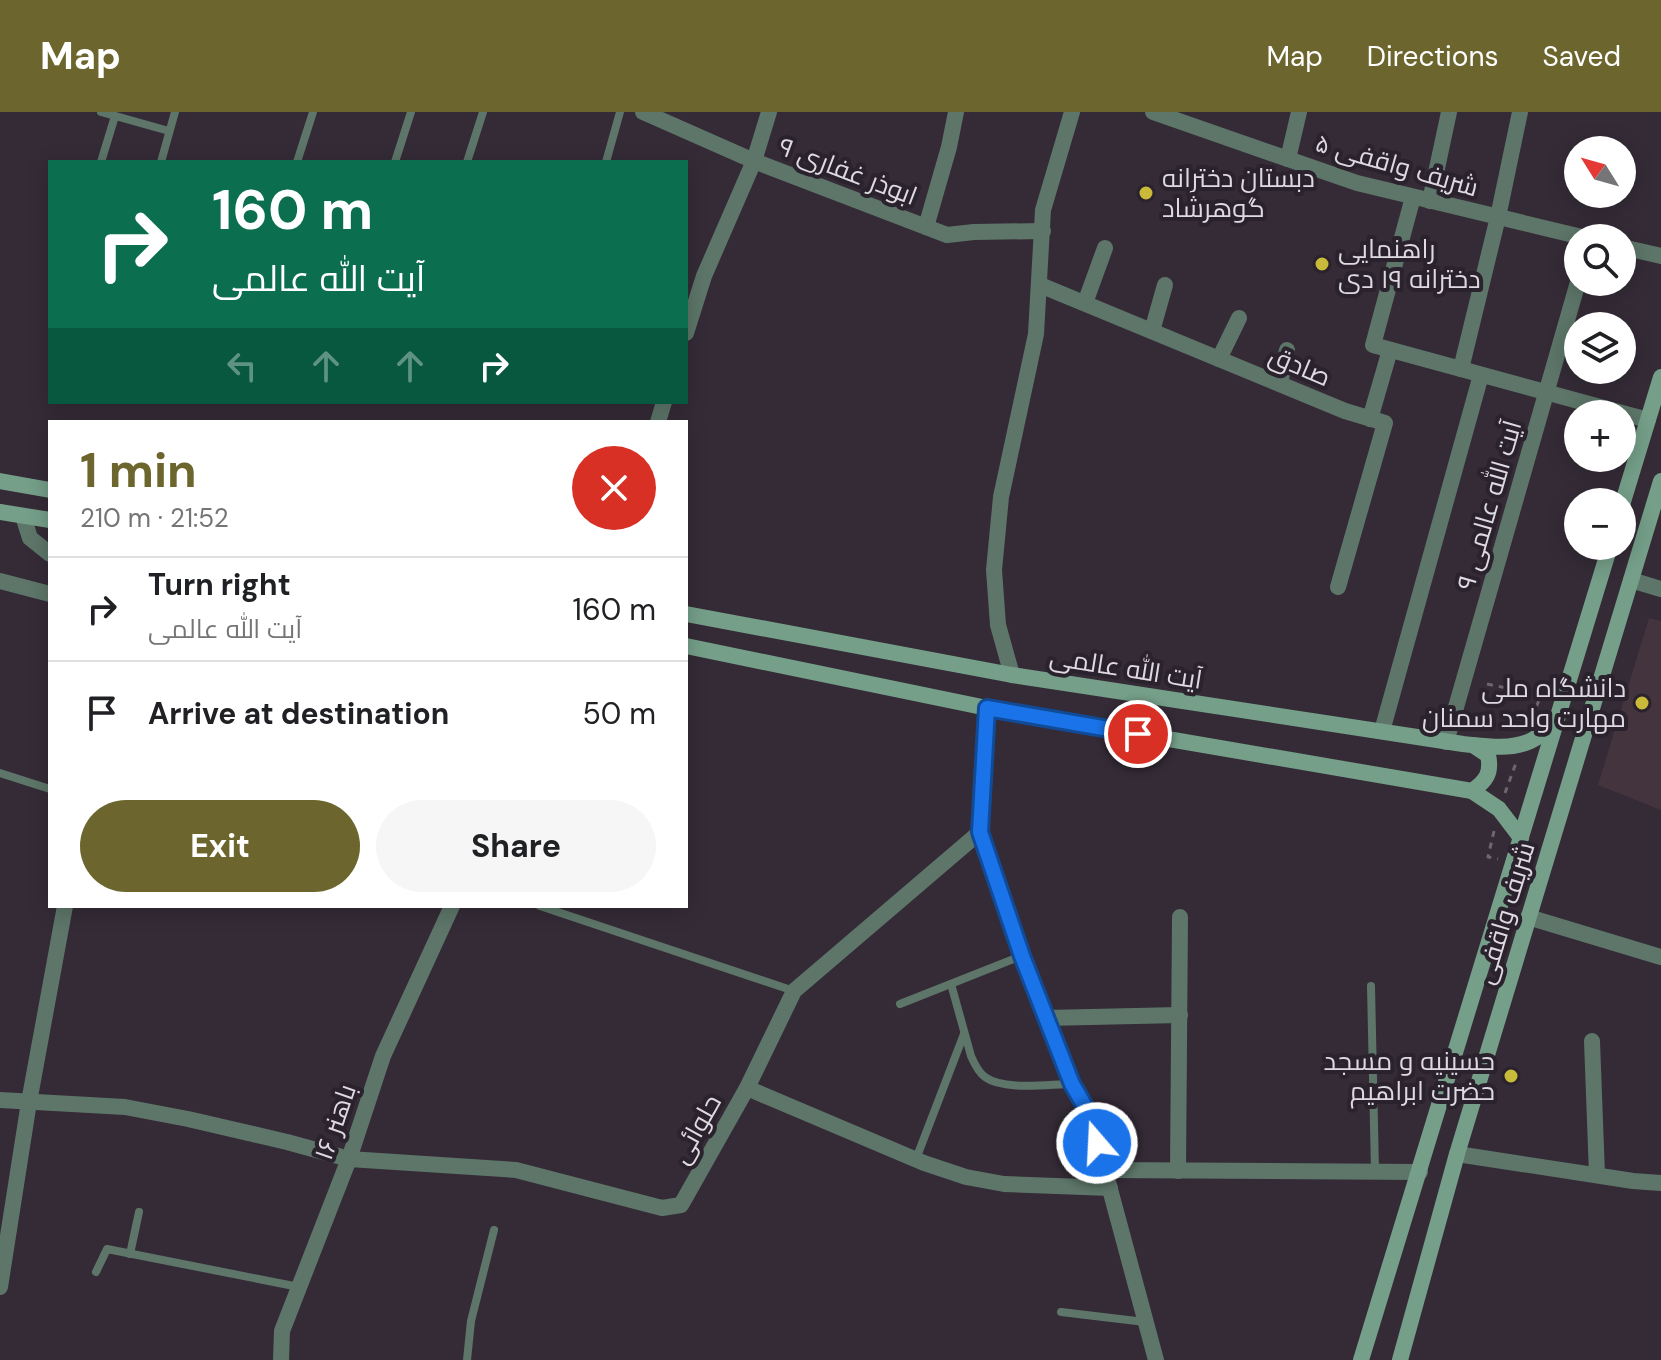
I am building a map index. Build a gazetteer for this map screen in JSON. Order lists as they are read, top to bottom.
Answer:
{
  "streets": {
    "street": [
      "شریف واقفی ۵",
      "ابوذر غفاری ۹",
      "صادق",
      "آیت الله عالمی ۹",
      "آیت الله عالمی",
      "شریف واقفی",
      "باهنر ۱۶",
      "حلوائی"
    ]
  },
  "crossings": [
    ["آیت الله عالمی ۹", "آیت الله عالمی"],
    ["آیت الله عالمی", "شریف واقفی"],
    ["باهنر ۱۶", "حلوائی"]
  ],
  "places": [
    "دبستان دخترانه گوهرشاد",
    "راهنمایی دخترانه ۱۹ دی",
    "دانشگاه ملی مهارت واحد سمنان",
    "حسینیه و مسجد حضرت ابراهیم"
  ],
  "north": "top left",
  "page": {
    "header": "Map",
    "nav": ["Map", "Directions", "Saved"],
    "map_buttons": ["+", "−"],
    "turn": ["160 m", "آیت الله عالمی"],
    "heading": ["1 min", "210 m · 21:52"],
    "list": [
      {
        "name": "Turn right",
        "note": "آیت الله عالمی",
        "value": "160 m"
      },
      {
        "name": "Arrive at destination",
        "value": "50 m"
      }
    ],
    "buttons": ["Exit", "Share"]
  }
}
